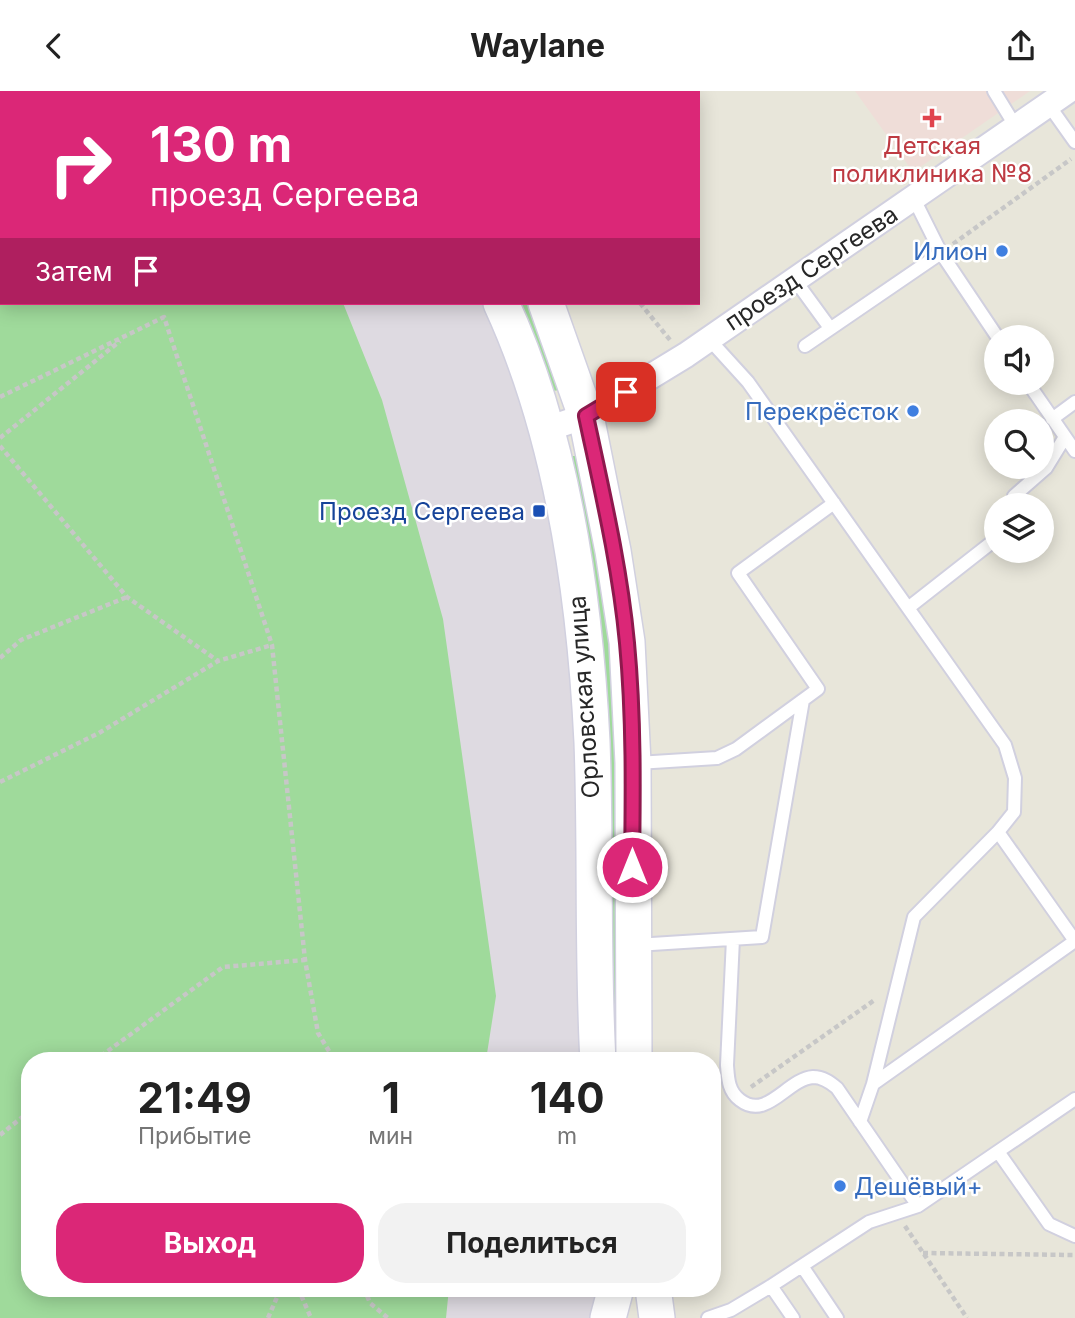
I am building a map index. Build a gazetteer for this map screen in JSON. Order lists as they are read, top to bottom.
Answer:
{
  "streets": {
    "street": ["проезд Сергеева", "Орловская улица"]
  },
  "crossings": [
    ["проезд Сергеева", "Орловская улица"]
  ],
  "places": {
    "health": ["Детская поликлиника №8"],
    "other": ["Илион", "Перекрёсток", "Дешёвый+"],
    "transit": ["Проезд Сергеева"]
  },
  "page": {
    "header": "Waylane",
    "turn": ["130 m", "проезд Сергеева"],
    "then": "Затем",
    "eta": [
      "21:49",
      "Прибытие",
      "1",
      "мин",
      "140",
      "m"
    ],
    "buttons": ["Выход", "Поделиться"]
  }
}
